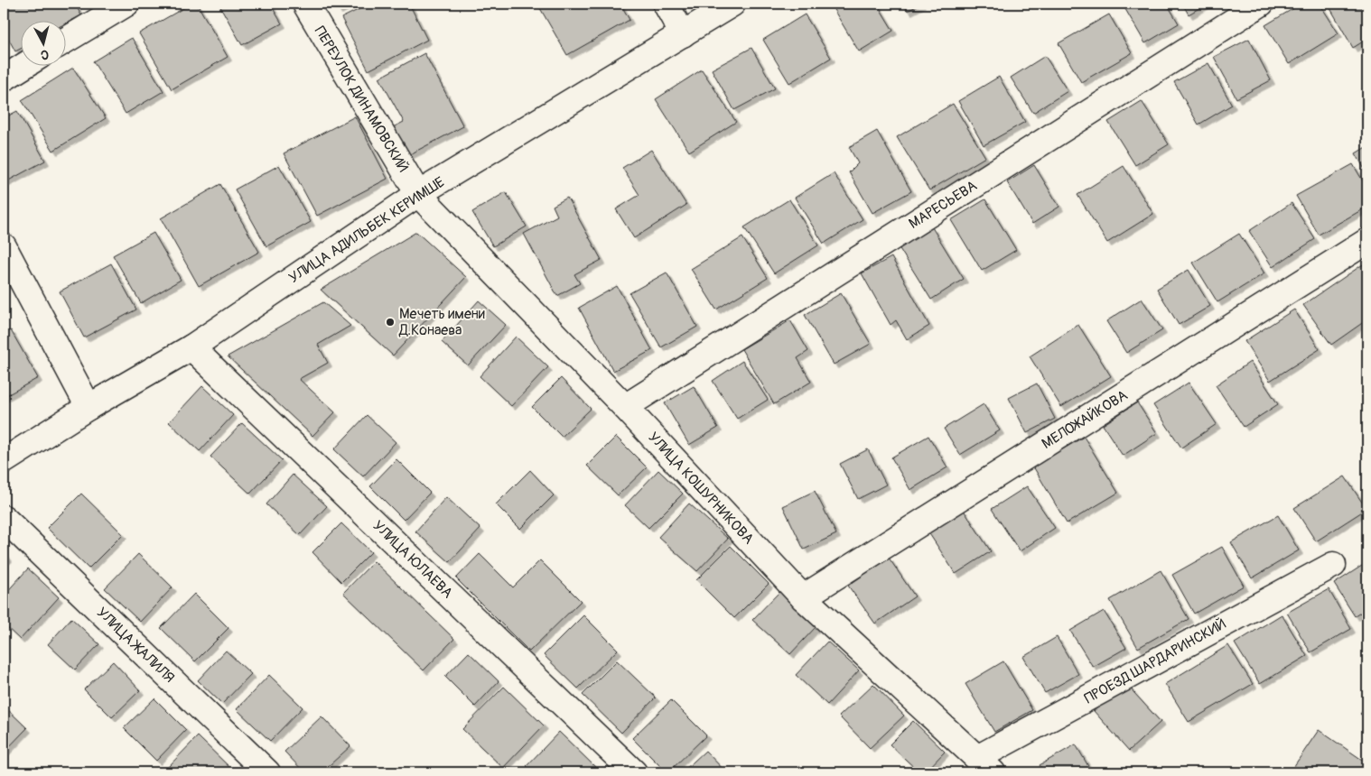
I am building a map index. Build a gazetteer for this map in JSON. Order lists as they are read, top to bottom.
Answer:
{
  "streets": {
    "street": [
      "ПЕРЕУЛОК ДИНАМОВСКИЙ",
      "МАРЕСЬЕВА",
      "УЛИЦА АДИЛЬБЕК КЕРИМШЕ",
      "МЕЛОЖАЙКОВА",
      "УЛИЦА КОШУРНИКОВА",
      "УЛИЦА ЮЛАЕВА",
      "УЛИЦА ЖАЛИЛЯ",
      "ПРОЕЗД ШАРДАРИНСКИЙ"
    ]
  },
  "crossings": [
    ["ПЕРЕУЛОК ДИНАМОВСКИЙ", "УЛИЦА АДИЛЬБЕК КЕРИМШЕ"],
    ["ПЕРЕУЛОК ДИНАМОВСКИЙ", "УЛИЦА КОШУРНИКОВА"],
    ["МАРЕСЬЕВА", "УЛИЦА КОШУРНИКОВА"],
    ["УЛИЦА АДИЛЬБЕК КЕРИМШЕ", "УЛИЦА КОШУРНИКОВА"],
    ["УЛИЦА АДИЛЬБЕК КЕРИМШЕ", "УЛИЦА ЮЛАЕВА"],
    ["МЕЛОЖАЙКОВА", "УЛИЦА КОШУРНИКОВА"],
    ["УЛИЦА КОШУРНИКОВА", "ПРОЕЗД ШАРДАРИНСКИЙ"]
  ],
  "places": ["Мечеть имени Д.Конаева"],
  "north": "bottom"
}
